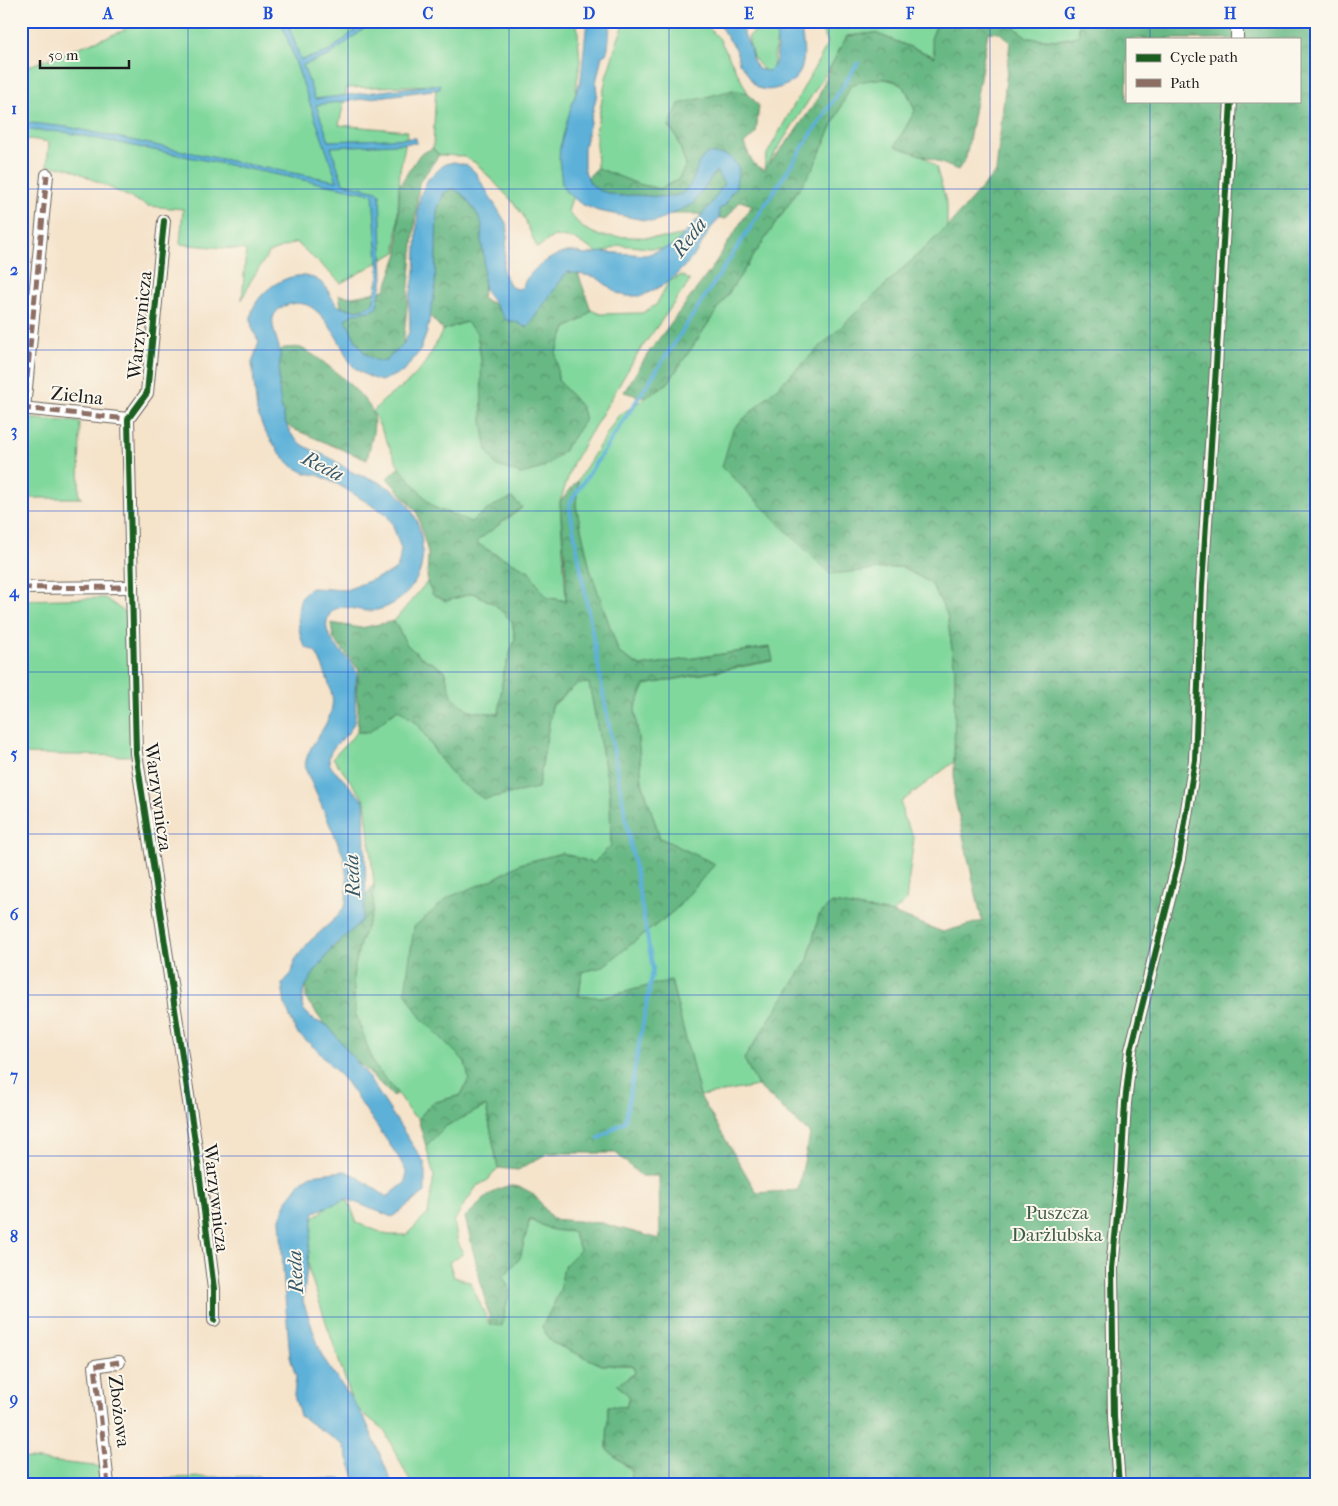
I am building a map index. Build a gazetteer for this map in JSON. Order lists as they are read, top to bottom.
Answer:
{
  "streets": {
    "street": ["Warzywnicza", "Zielna", "Zbożowa"]
  },
  "crossings": [
    ["Warzywnicza", "Zielna"]
  ],
  "water": ["Reda"],
  "parks": ["Puszcza Darżlubska"],
  "legend": ["Cycle path", "Path"],
  "scale_bar": "50 m",
  "grid": {
    "columns": [
      "A",
      "B",
      "C",
      "D",
      "E",
      "F",
      "G",
      "H"
    ],
    "rows": [
      "1",
      "2",
      "3",
      "4",
      "5",
      "6",
      "7",
      "8",
      "9"
    ]
  }
}
